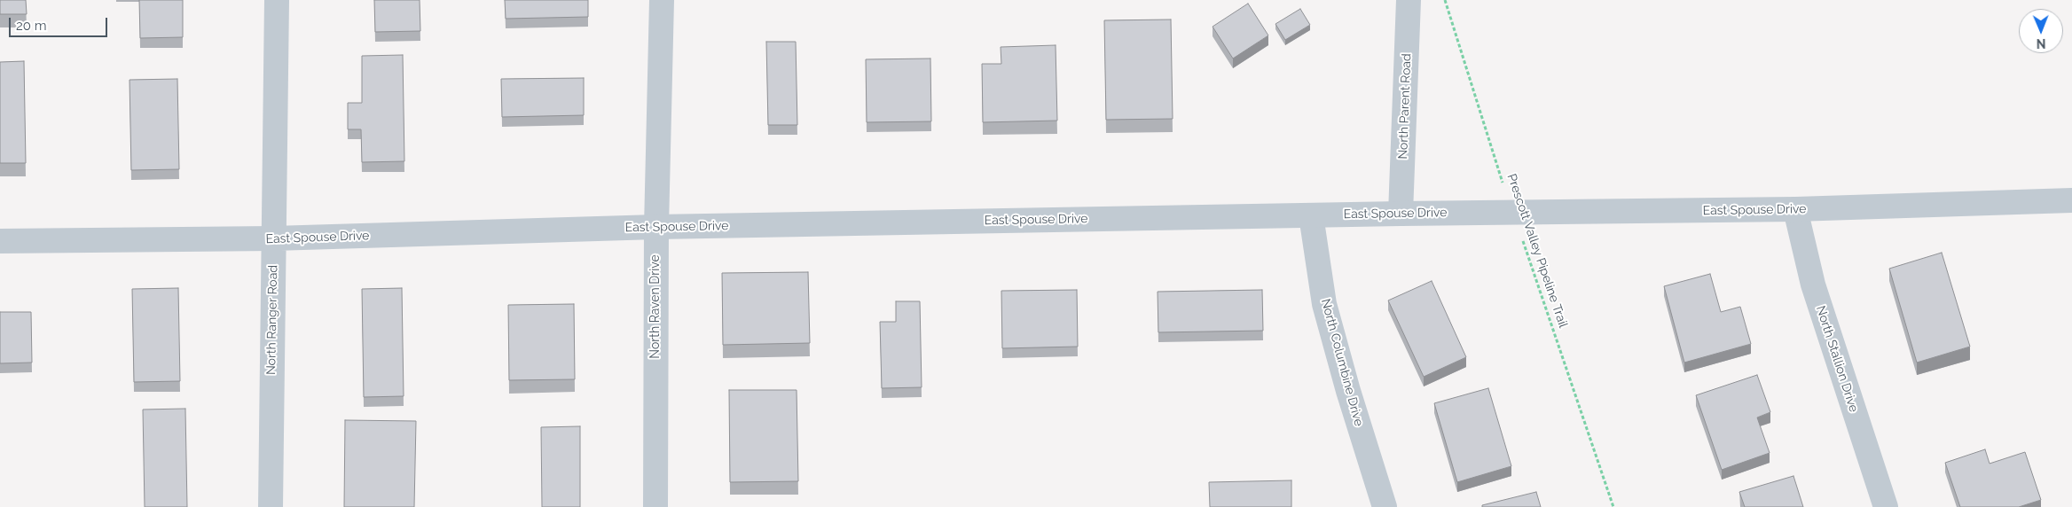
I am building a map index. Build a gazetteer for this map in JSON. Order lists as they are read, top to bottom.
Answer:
{
  "streets": {
    "street": [
      "North Parent Road",
      "East Spouse Drive",
      "North Raven Drive",
      "North Ranger Road",
      "North Stallion Drive",
      "North Columbine Drive"
    ],
    "path": ["Prescott Valley Pipeline Trail"]
  },
  "crossings": [
    ["North Parent Road", "East Spouse Drive"],
    ["East Spouse Drive", "Prescott Valley Pipeline Trail"],
    ["East Spouse Drive", "North Raven Drive"],
    ["East Spouse Drive", "North Ranger Road"],
    ["East Spouse Drive", "North Stallion Drive"],
    ["East Spouse Drive", "North Columbine Drive"]
  ],
  "scale_bar": "20 m",
  "north": "bottom"
}
